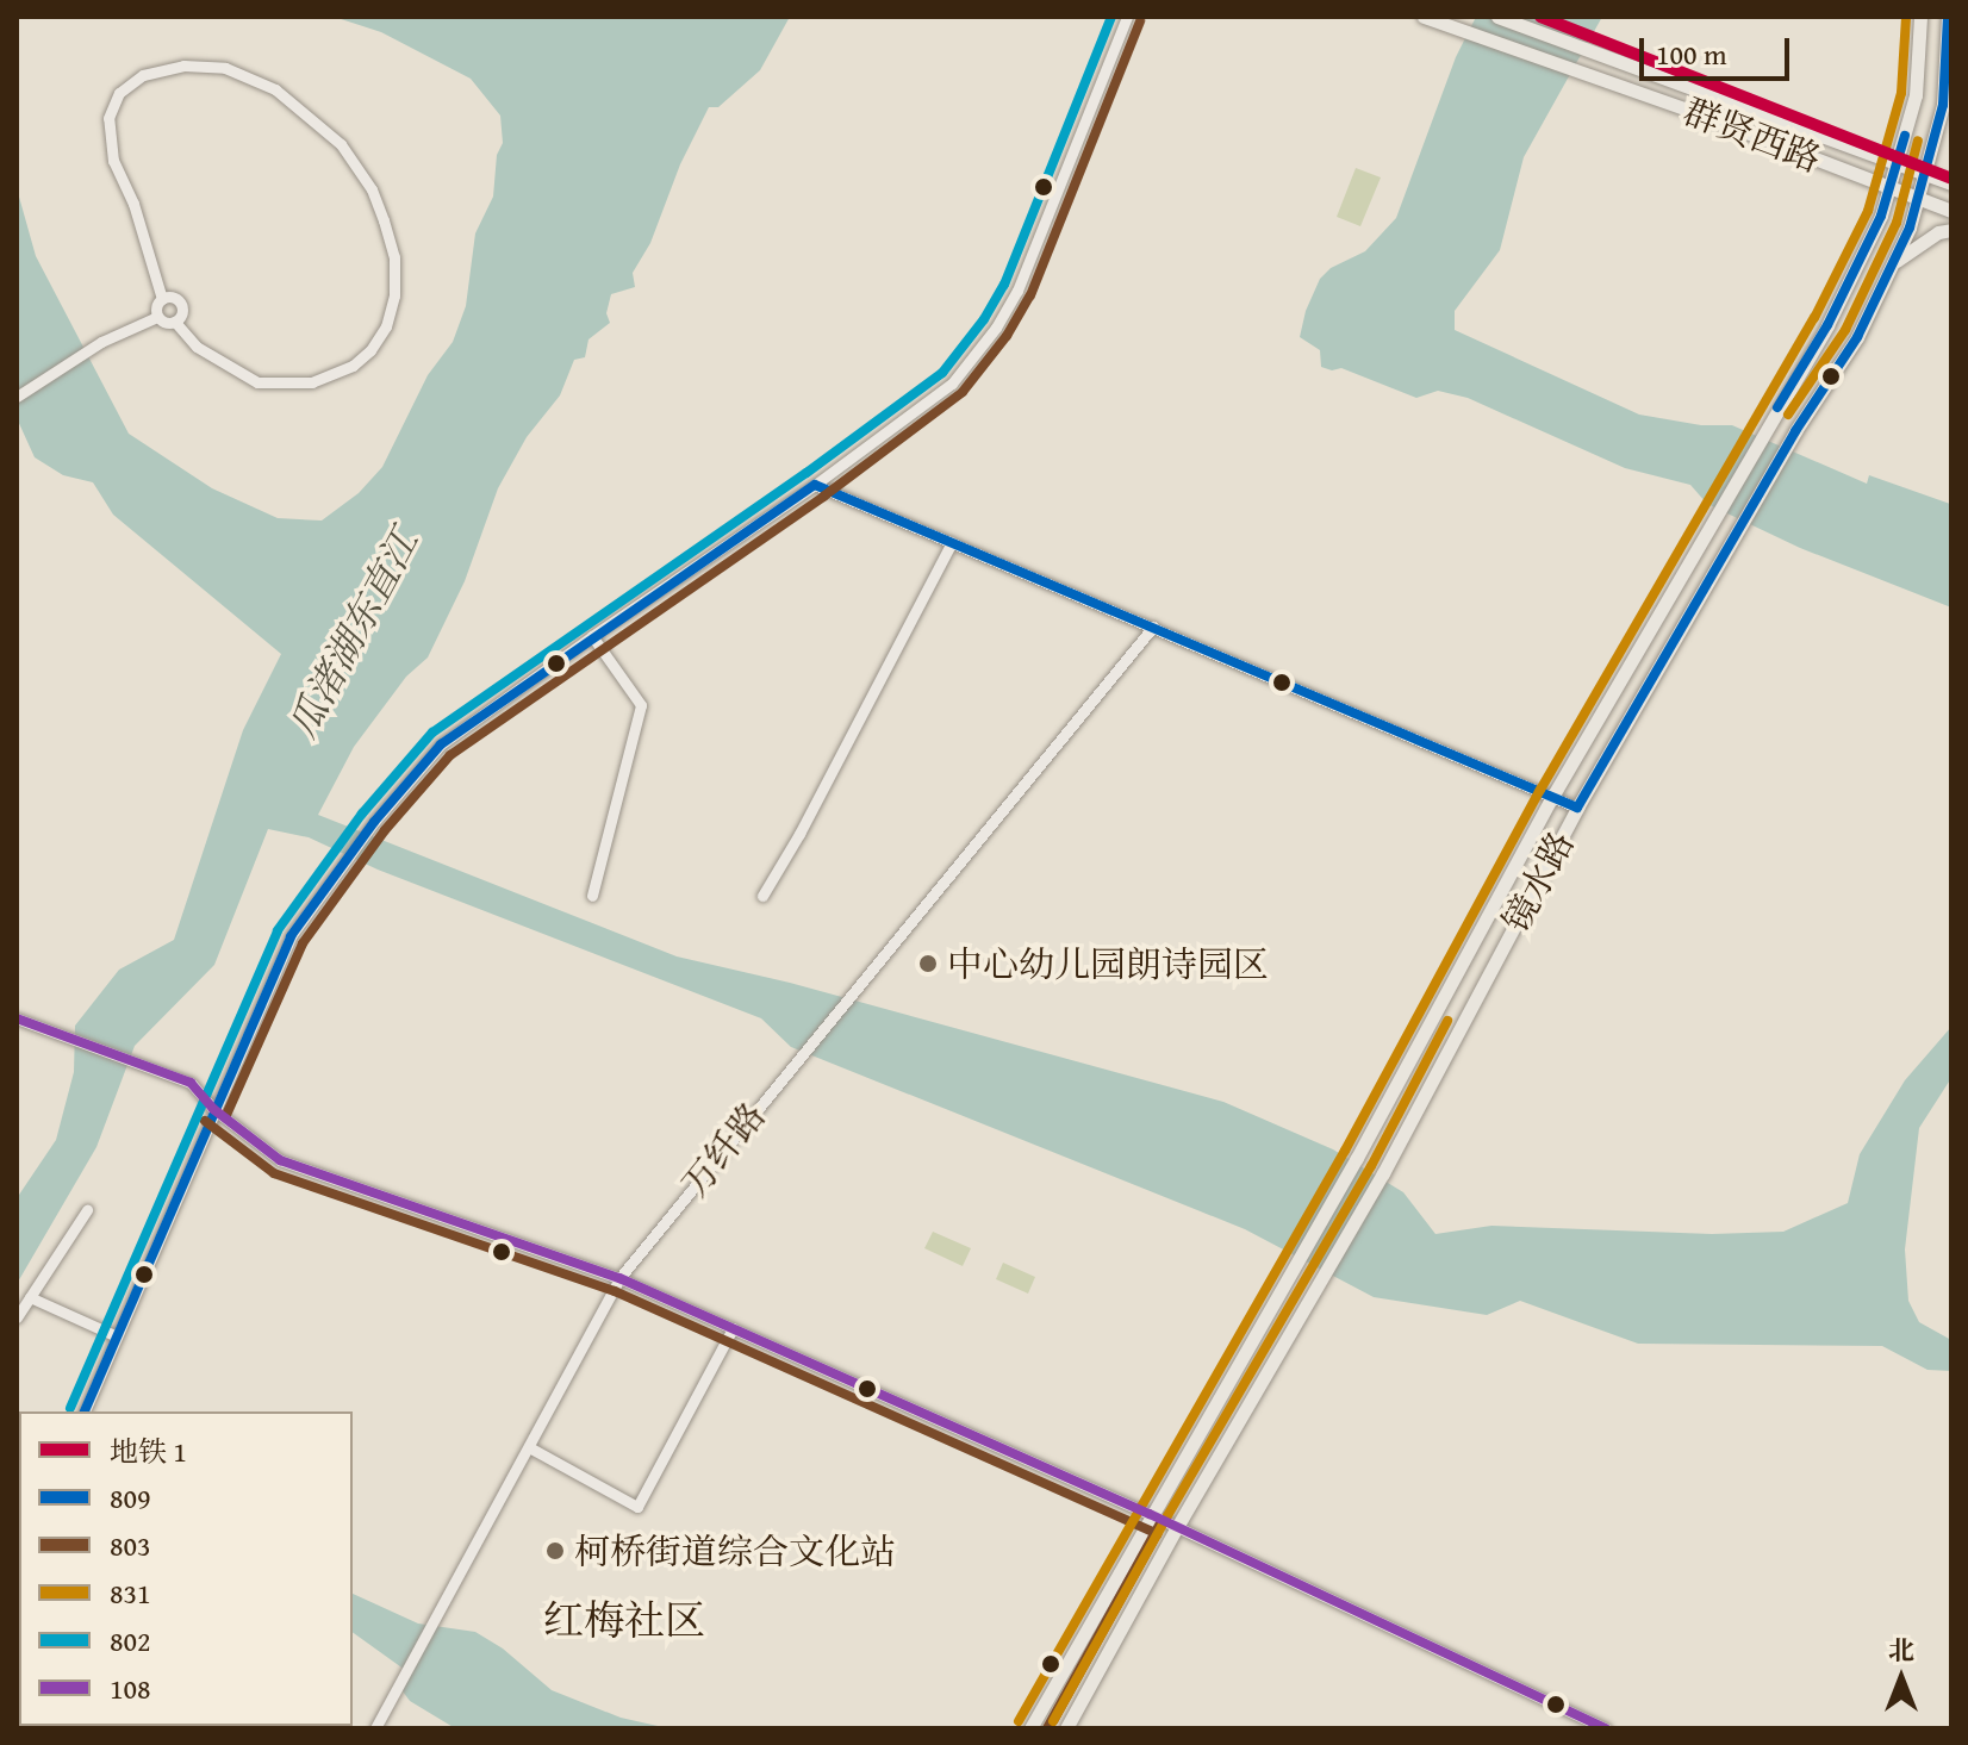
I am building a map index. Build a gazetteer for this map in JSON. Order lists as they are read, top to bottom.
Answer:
{
  "streets": {
    "main road": ["群贤西路", "镜水路"],
    "street": ["万纤路"]
  },
  "crossings": [
    ["群贤西路", "镜水路"]
  ],
  "districts": ["红梅社区"],
  "water": ["瓜渚湖东直江"],
  "places": ["中心幼儿园朗诗园区", "柯桥街道综合文化站"],
  "lines": [
    "metro line 1",
    "transit line 809",
    "transit line 831",
    "transit line 802",
    "transit line 803",
    "transit line 108"
  ],
  "legend": [
    "地铁 1",
    "809",
    "803",
    "831",
    "802",
    "108"
  ],
  "scale_bar": "100 m",
  "north": "top"
}
